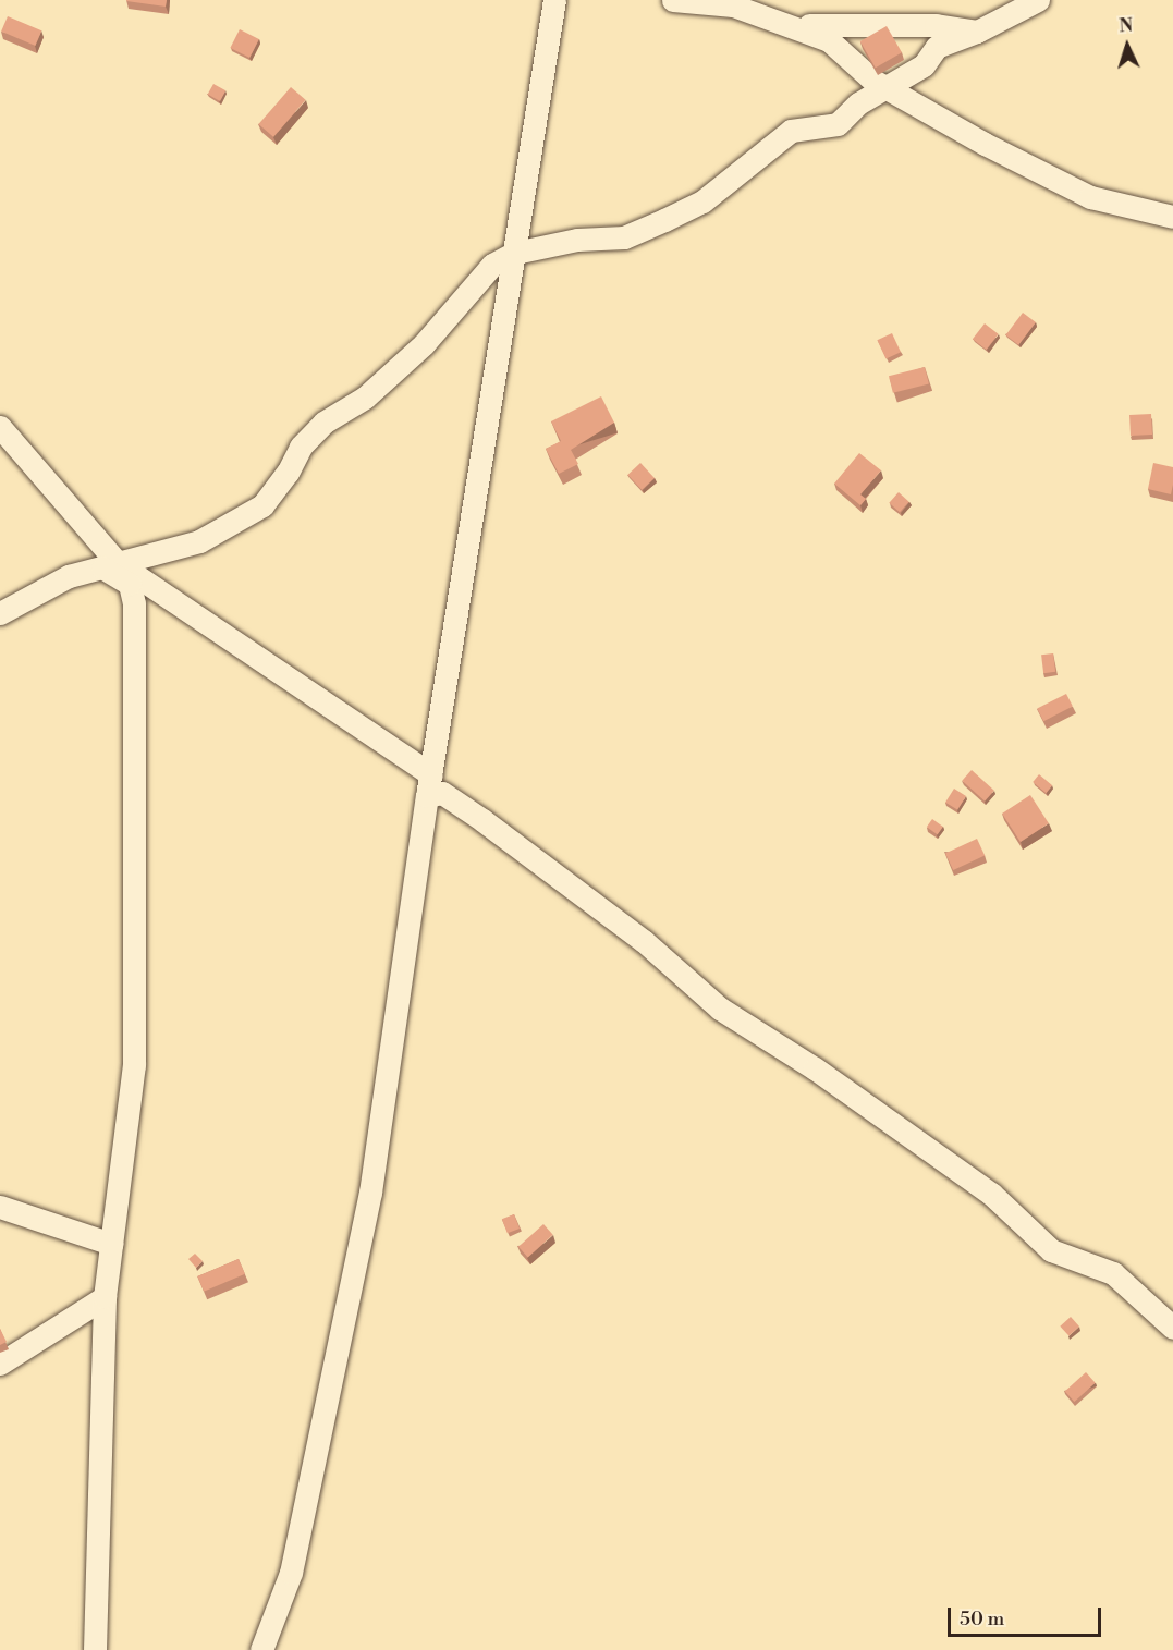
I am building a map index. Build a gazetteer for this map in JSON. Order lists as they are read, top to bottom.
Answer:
{
  "scale_bar": "50 m",
  "north": "top"
}
